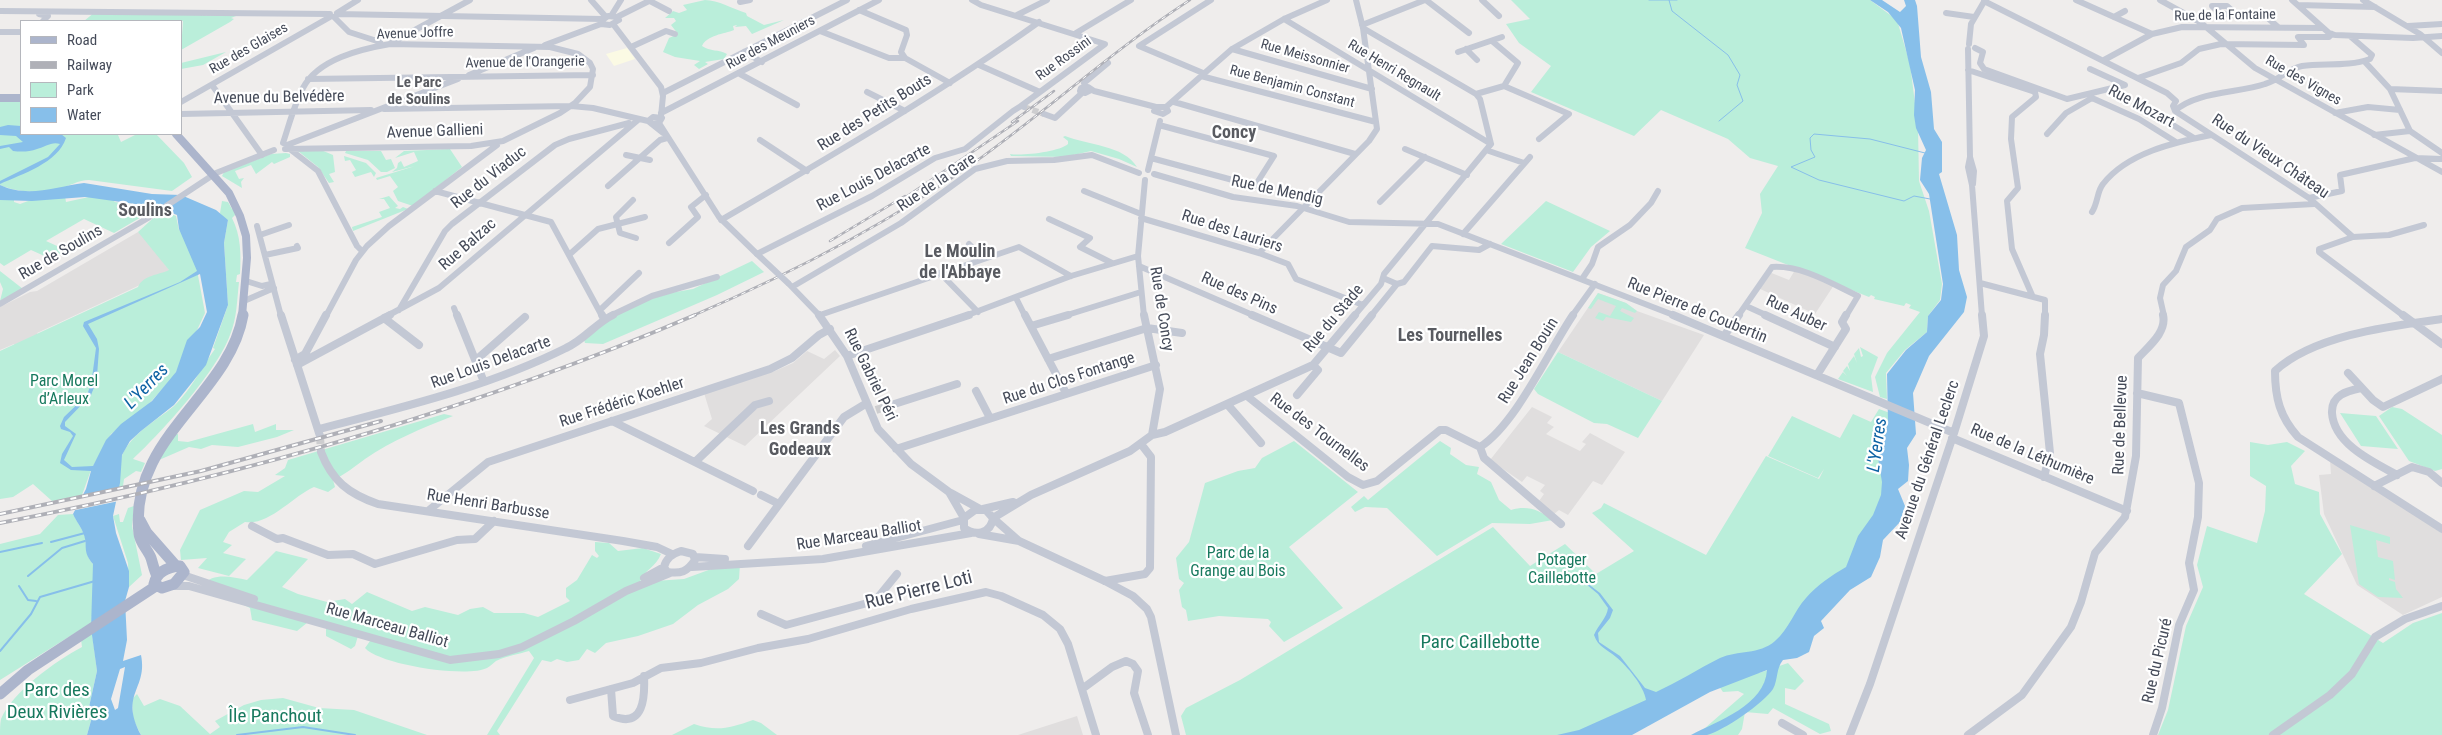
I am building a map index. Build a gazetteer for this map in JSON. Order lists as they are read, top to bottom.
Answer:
{
  "streets": {
    "street": [
      "Rue de la Fontaine",
      "Avenue Joffre",
      "Rue des Meuniers",
      "Rue des Glaises",
      "Rue Meissonnier",
      "Rue Rossini",
      "Avenue de l'Orangerie",
      "Rue Henri Regnault",
      "Rue des Vignes",
      "Rue Benjamin Constant",
      "Avenue du Belvédère",
      "Rue Mozart",
      "Rue des Petits Bouts",
      "Avenue Gallieni",
      "Rue du Vieux Château",
      "Rue du Viaduc",
      "Rue Louis Delacarte",
      "Rue de la Gare",
      "Rue de Mendig",
      "Rue des Lauriers",
      "Rue Balzac",
      "Rue de Soulins",
      "Rue des Pins",
      "Rue de Concy",
      "Rue Pierre de Coubertin",
      "Rue Auber",
      "Rue du Stade",
      "Rue Jean Bouin",
      "Rue Gabriel Péri",
      "Rue du Clos Fontange",
      "Rue Frédéric Koehler",
      "Rue de Bellevue",
      "Rue des Tournelles",
      "Rue de la Léthumière",
      "Avenue du Général Leclerc",
      "Rue Henri Barbusse",
      "Rue Marceau Balliot",
      "Rue Pierre Loti",
      "Rue du Picuré"
    ]
  },
  "crossings": [
    ["Rue de la Fontaine", "Rue des Vignes"],
    ["Rue de la Fontaine", "Rue du Vieux Château"],
    ["Avenue Joffre", "Avenue de l'Orangerie"],
    ["Rue des Meuniers", "Avenue du Belvédère"],
    ["Rue Rossini", "Rue des Petits Bouts"],
    ["Rue Rossini", "Rue Louis Delacarte"],
    ["Avenue de l'Orangerie", "Avenue Gallieni"],
    ["Rue Henri Regnault", "Rue du Stade"],
    ["Rue des Vignes", "Rue de Bellevue"],
    ["Avenue du Belvédère", "Avenue Gallieni"],
    ["Avenue du Belvédère", "Rue du Viaduc"],
    ["Avenue du Belvédère", "Rue Balzac"],
    ["Rue du Vieux Château", "Rue de Bellevue"],
    ["Rue du Vieux Château", "Avenue du Général Leclerc"],
    ["Rue du Viaduc", "Rue Balzac"],
    ["Rue Louis Delacarte", "Rue Balzac"],
    ["Rue Louis Delacarte", "Rue Gabriel Péri"],
    ["Rue de la Gare", "Rue Gabriel Péri"],
    ["Rue de Mendig", "Rue Pierre de Coubertin"],
    ["Rue de Mendig", "Rue du Stade"],
    ["Rue des Lauriers", "Rue de Concy"],
    ["Rue des Lauriers", "Rue du Stade"],
    ["Rue des Pins", "Rue de Concy"],
    ["Rue des Pins", "Rue du Stade"],
    ["Rue de Concy", "Rue du Stade"],
    ["Rue de Concy", "Rue du Clos Fontange"],
    ["Rue Pierre de Coubertin", "Rue du Stade"],
    ["Rue Pierre de Coubertin", "Rue Jean Bouin"],
    ["Rue Pierre de Coubertin", "Rue de la Léthumière"],
    ["Rue Pierre de Coubertin", "Avenue du Général Leclerc"],
    ["Rue du Stade", "Rue des Tournelles"],
    ["Rue Jean Bouin", "Rue des Tournelles"],
    ["Rue Gabriel Péri", "Rue du Clos Fontange"],
    ["Rue Gabriel Péri", "Rue Frédéric Koehler"],
    ["Rue Gabriel Péri", "Rue Marceau Balliot"],
    ["Rue Frédéric Koehler", "Rue Henri Barbusse"],
    ["Rue de Bellevue", "Rue de la Léthumière"],
    ["Rue de Bellevue", "Rue du Picuré"],
    ["Rue de la Léthumière", "Avenue du Général Leclerc"],
    ["Rue Henri Barbusse", "Rue Marceau Balliot"]
  ],
  "districts": [
    "Le Parc de Soulins",
    "Concy",
    "Soulins",
    "Le Moulin de l'Abbaye",
    "Les Tournelles",
    "Les Grands Godeaux"
  ],
  "water": ["L'Yerres"],
  "parks": [
    "Parc Morel d’Arleux",
    "Parc de la Grange au Bois",
    "Potager Caillebotte",
    "Parc Caillebotte",
    "Parc des Deux Rivières",
    "Île Panchout"
  ],
  "legend": [
    "Road",
    "Railway",
    "Park",
    "Water"
  ]
}
